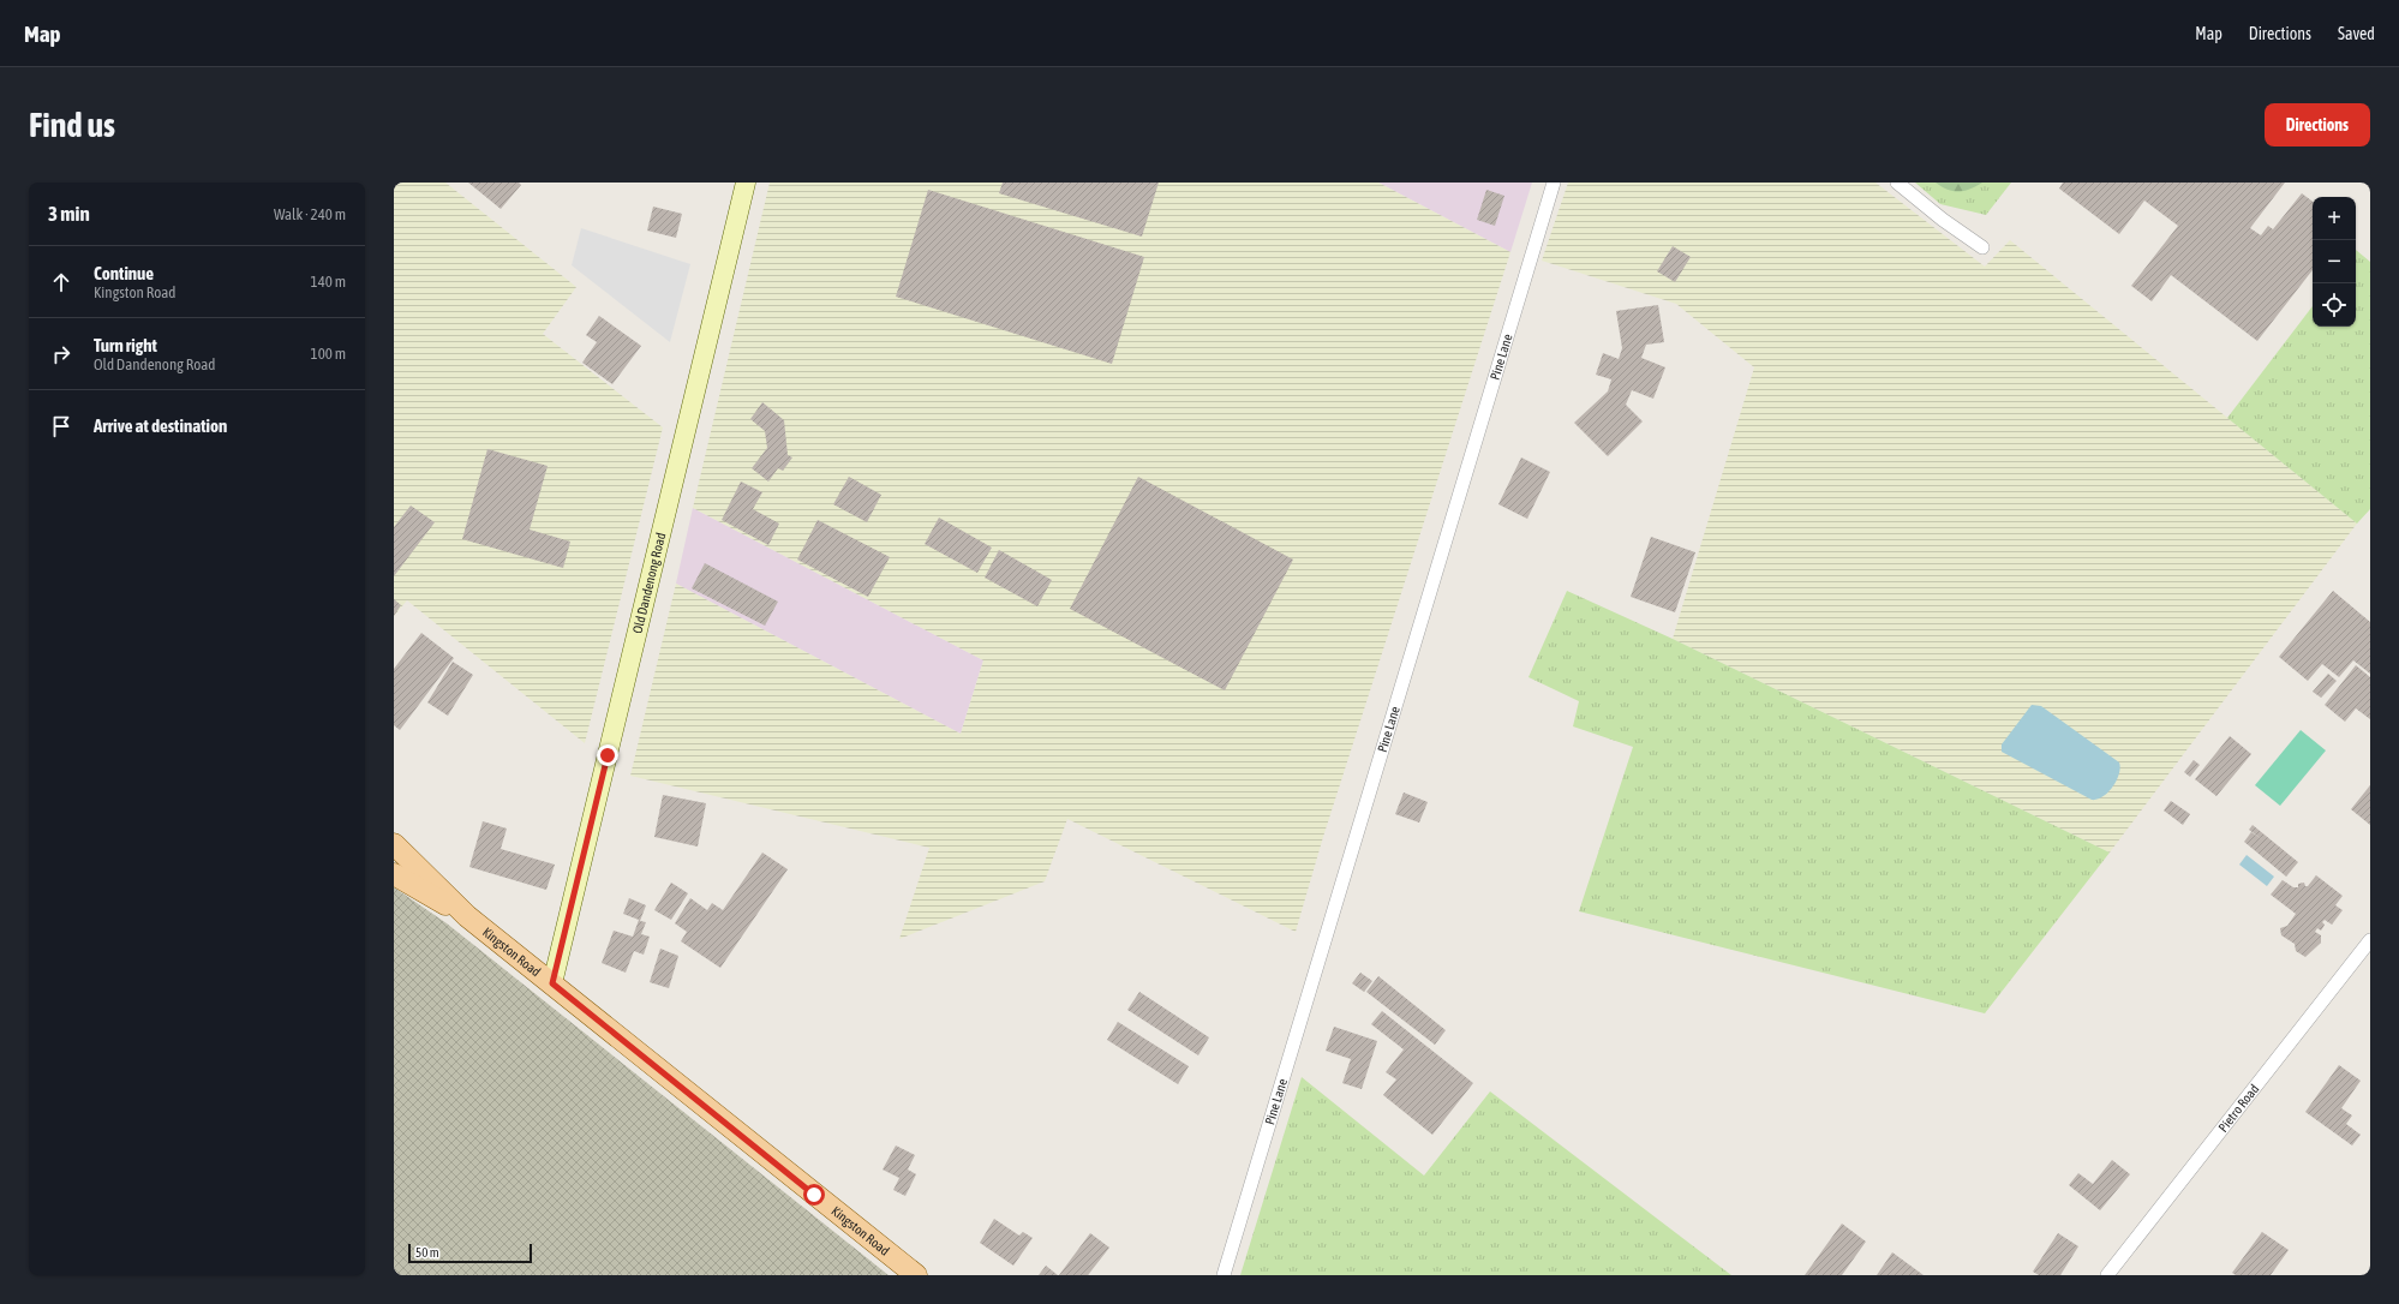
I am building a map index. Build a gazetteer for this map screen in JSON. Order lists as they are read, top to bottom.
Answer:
{
  "streets": {
    "main road": ["Old Dandenong Road", "Kingston Road"],
    "street": ["Pine Lane", "Pietro Road"]
  },
  "crossings": [
    ["Old Dandenong Road", "Kingston Road"]
  ],
  "scale_bar": "50 m",
  "page": {
    "header": "Map",
    "nav": ["Map", "Directions", "Saved"],
    "buttons": "Directions",
    "title": "Find us",
    "heading": ["3 min", "Walk · 240 m"],
    "map_buttons": ["+", "−"],
    "list": [
      ["Continue", "Kingston Road", "140 m"],
      ["Turn right", "Old Dandenong Road", "100 m"],
      "Arrive at destination"
    ],
    "scale": "50 m"
  }
}
